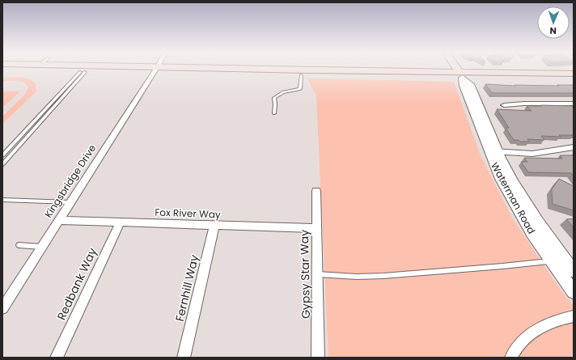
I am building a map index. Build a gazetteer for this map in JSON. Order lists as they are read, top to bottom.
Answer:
{
  "streets": {
    "main road": ["Waterman Road"],
    "street": [
      "Kingsbridge Drive",
      "Fox River Way",
      "Gypsy Star Way",
      "Redbank Way",
      "Fernhill Way"
    ]
  },
  "crossings": [
    ["Kingsbridge Drive", "Fox River Way"],
    ["Fox River Way", "Gypsy Star Way"],
    ["Fox River Way", "Redbank Way"],
    ["Fox River Way", "Fernhill Way"]
  ],
  "north": "bottom"
}
